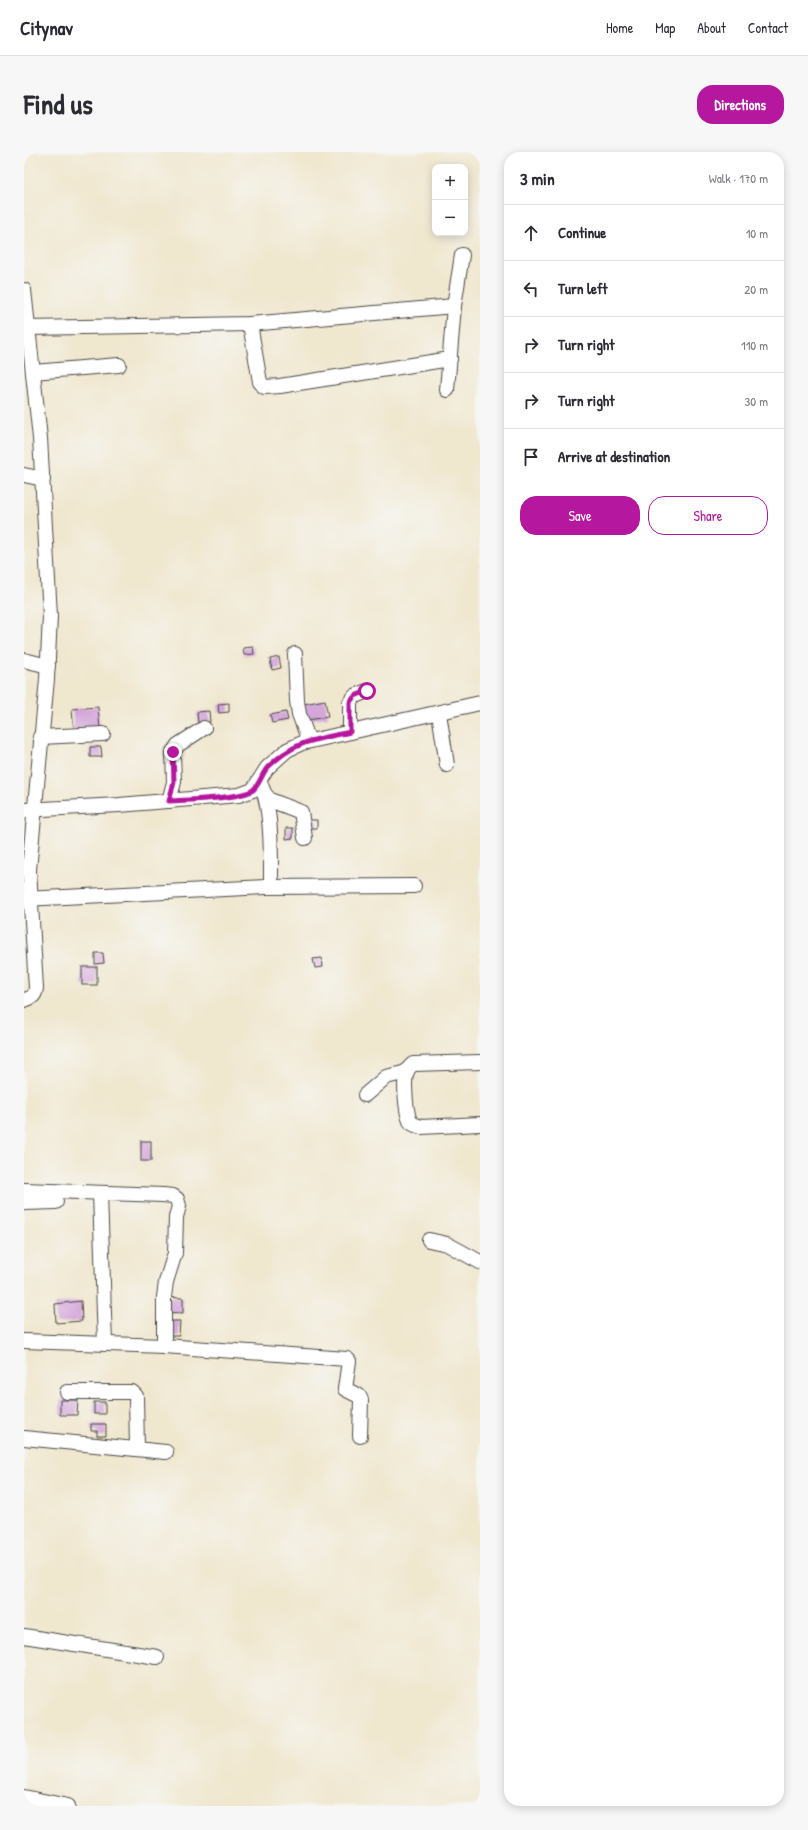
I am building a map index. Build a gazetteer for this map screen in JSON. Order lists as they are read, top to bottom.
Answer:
{
  "page": {
    "header": "Citynav",
    "nav": [
      "Home",
      "Map",
      "About",
      "Contact"
    ],
    "title": "Find us",
    "buttons": [
      "Directions",
      ["Save", "Share"]
    ],
    "heading": ["3 min", "Walk · 170 m"],
    "map_buttons": ["+", "−"],
    "list": [
      ["Continue", "10 m"],
      ["Turn left", "20 m"],
      ["Turn right", "110 m"],
      ["Turn right", "30 m"],
      "Arrive at destination"
    ]
  }
}
